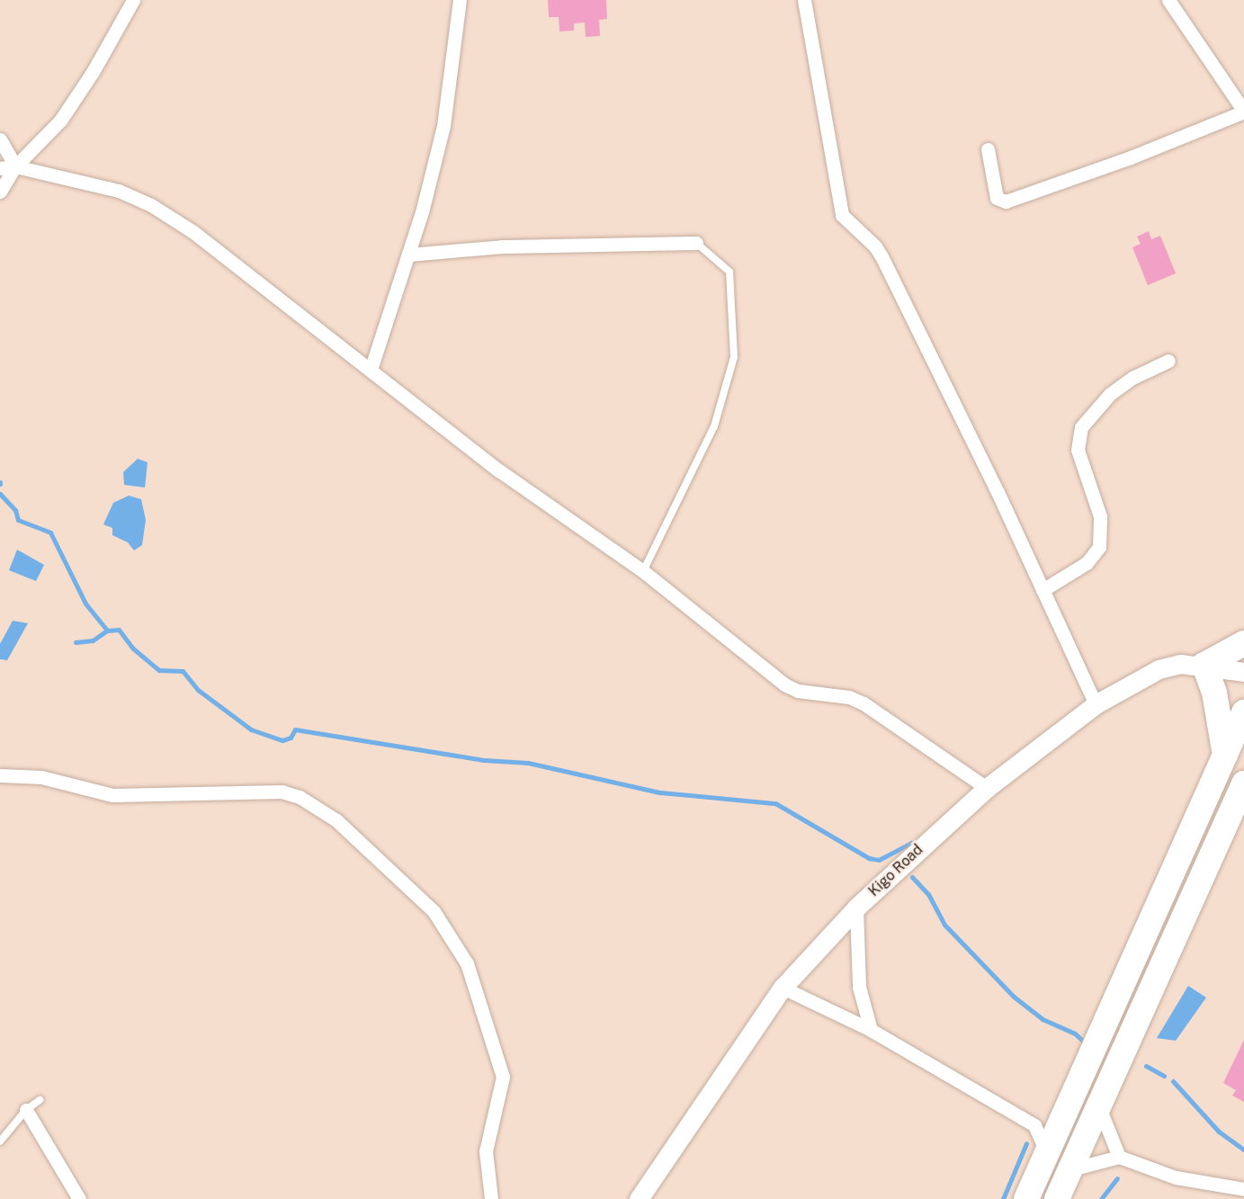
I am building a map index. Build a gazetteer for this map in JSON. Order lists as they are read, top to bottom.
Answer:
{
  "streets": {
    "street": ["Kigo Road"]
  }
}
